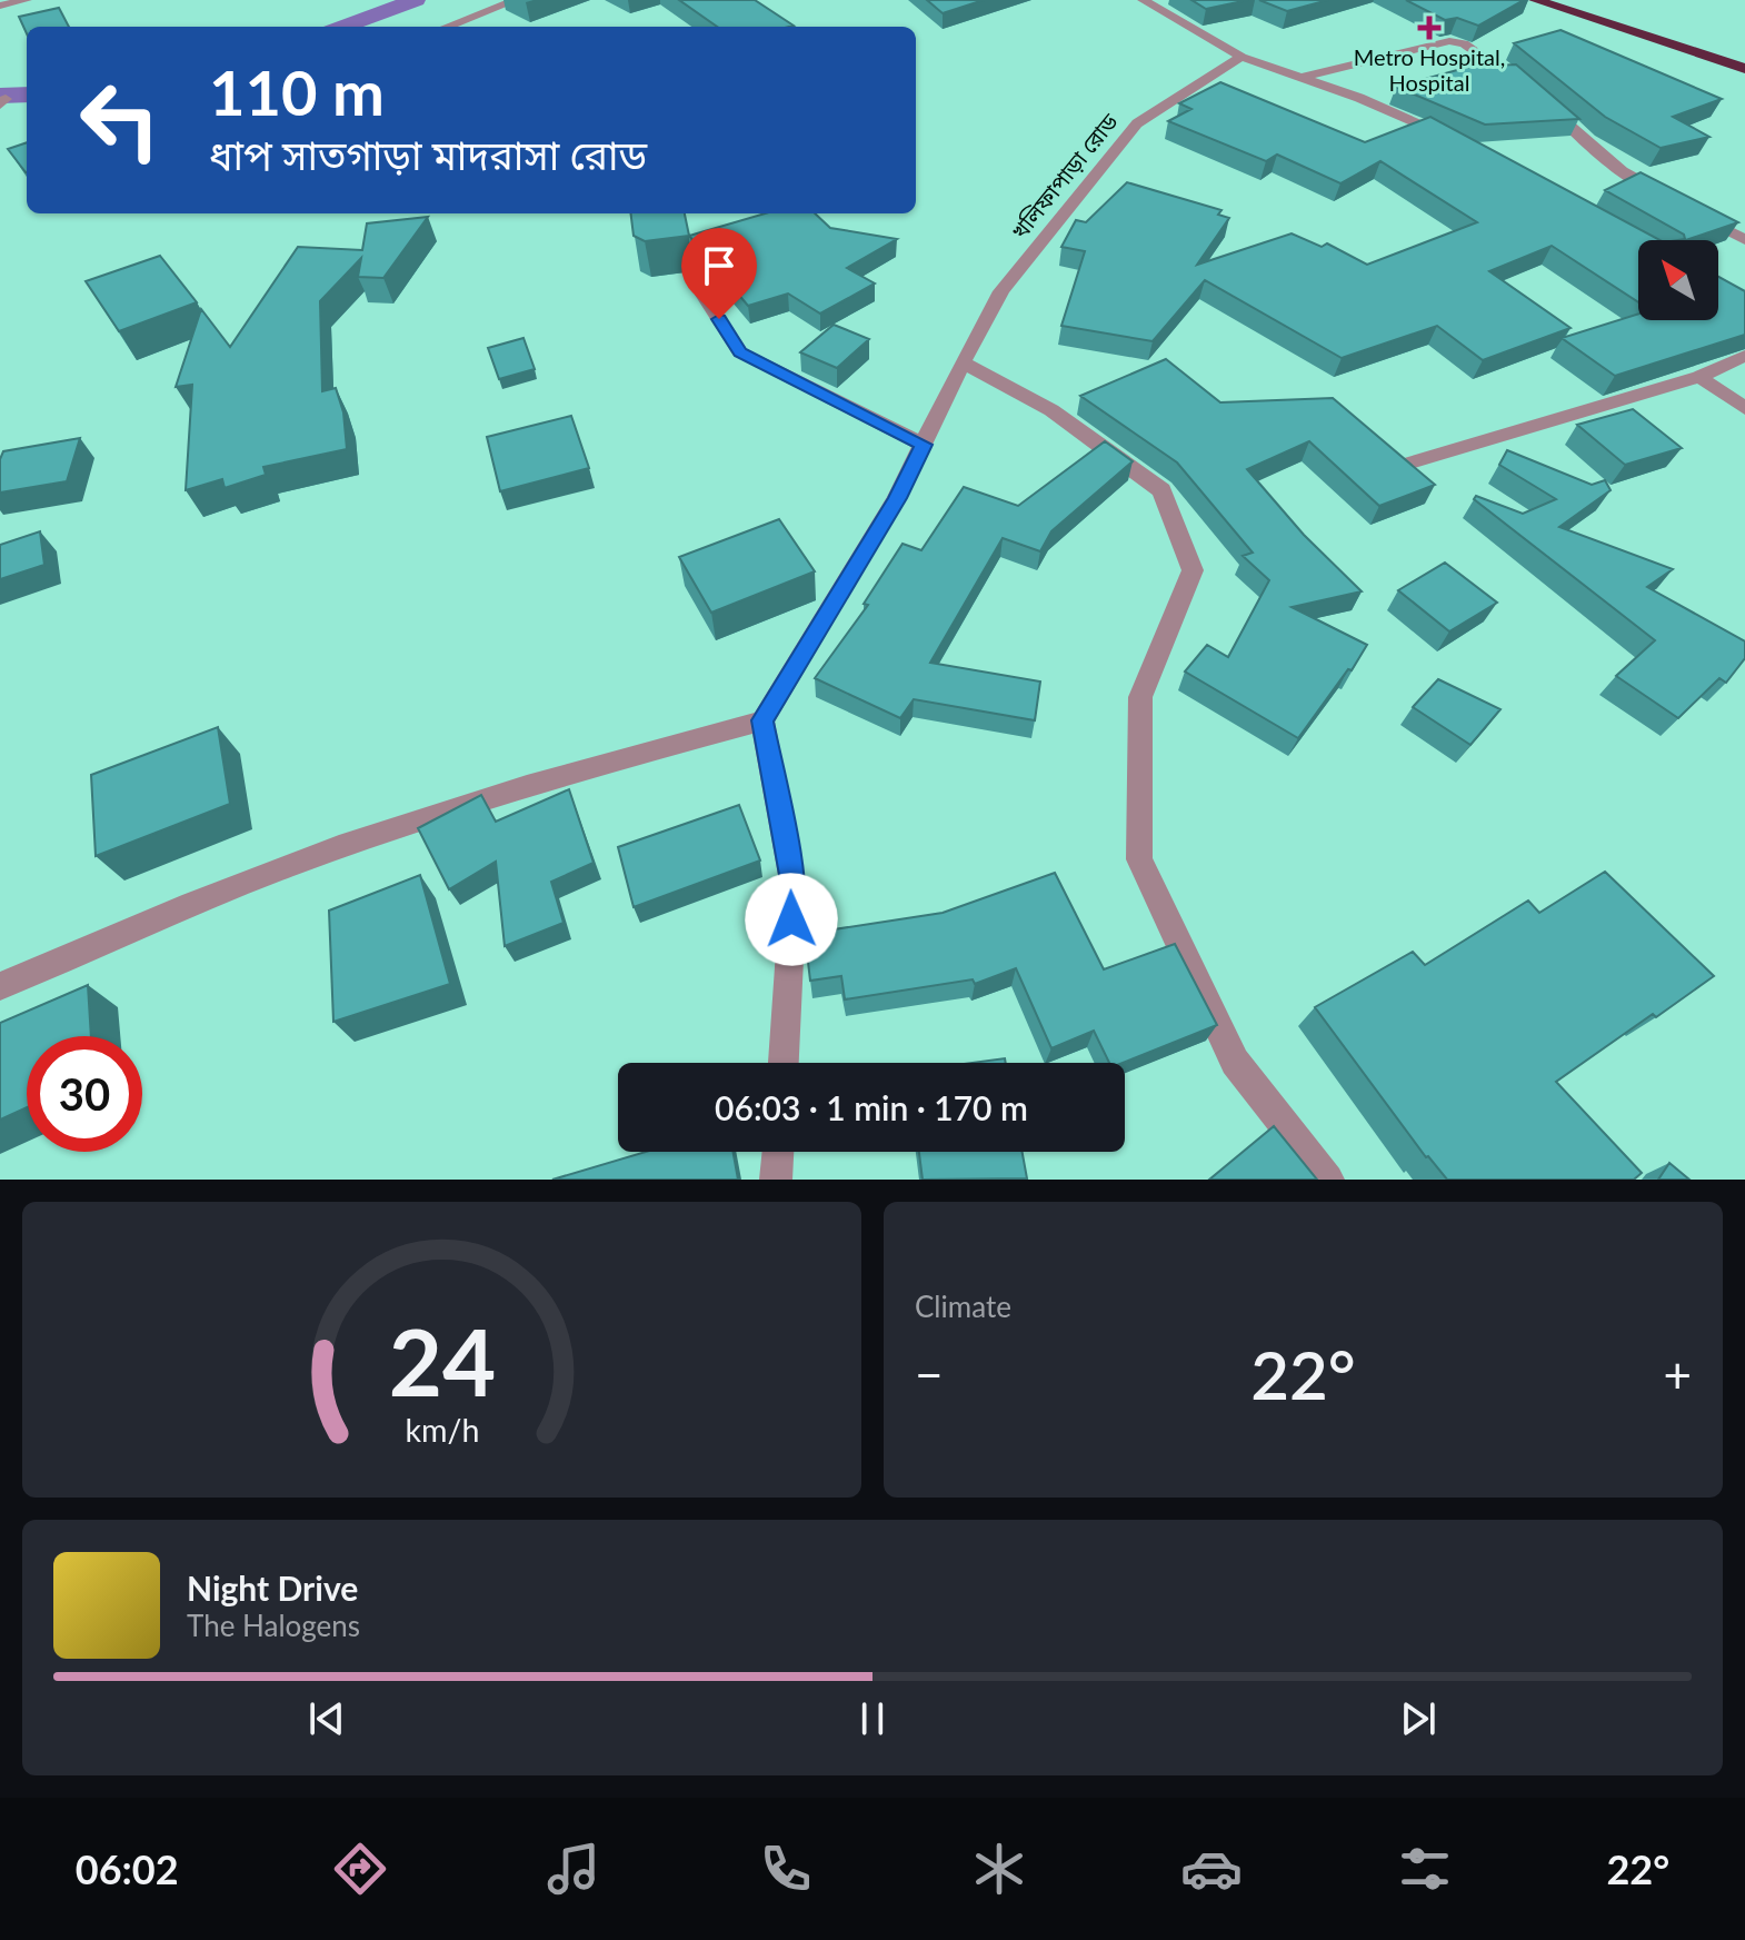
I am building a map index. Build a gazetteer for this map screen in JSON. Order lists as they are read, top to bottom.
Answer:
{
  "streets": {
    "street": ["খলিফাপাড়া রোড"]
  },
  "places": {
    "health": ["Metro Hospital, Hospital"]
  },
  "north": "top left",
  "page": {
    "turn": ["110 m", "ধাপ সাতগাড়া মাদরাসা রোড"],
    "limit": "30",
    "trip": "06:03 · 1 min · 170 m",
    "tile": "Climate",
    "heat": ["−", "22°", "+"],
    "song": ["Night Drive", "The Halogens"],
    "tabs": ["06:02", "22°"],
    "gauge": ["24", "km/h"]
  }
}
